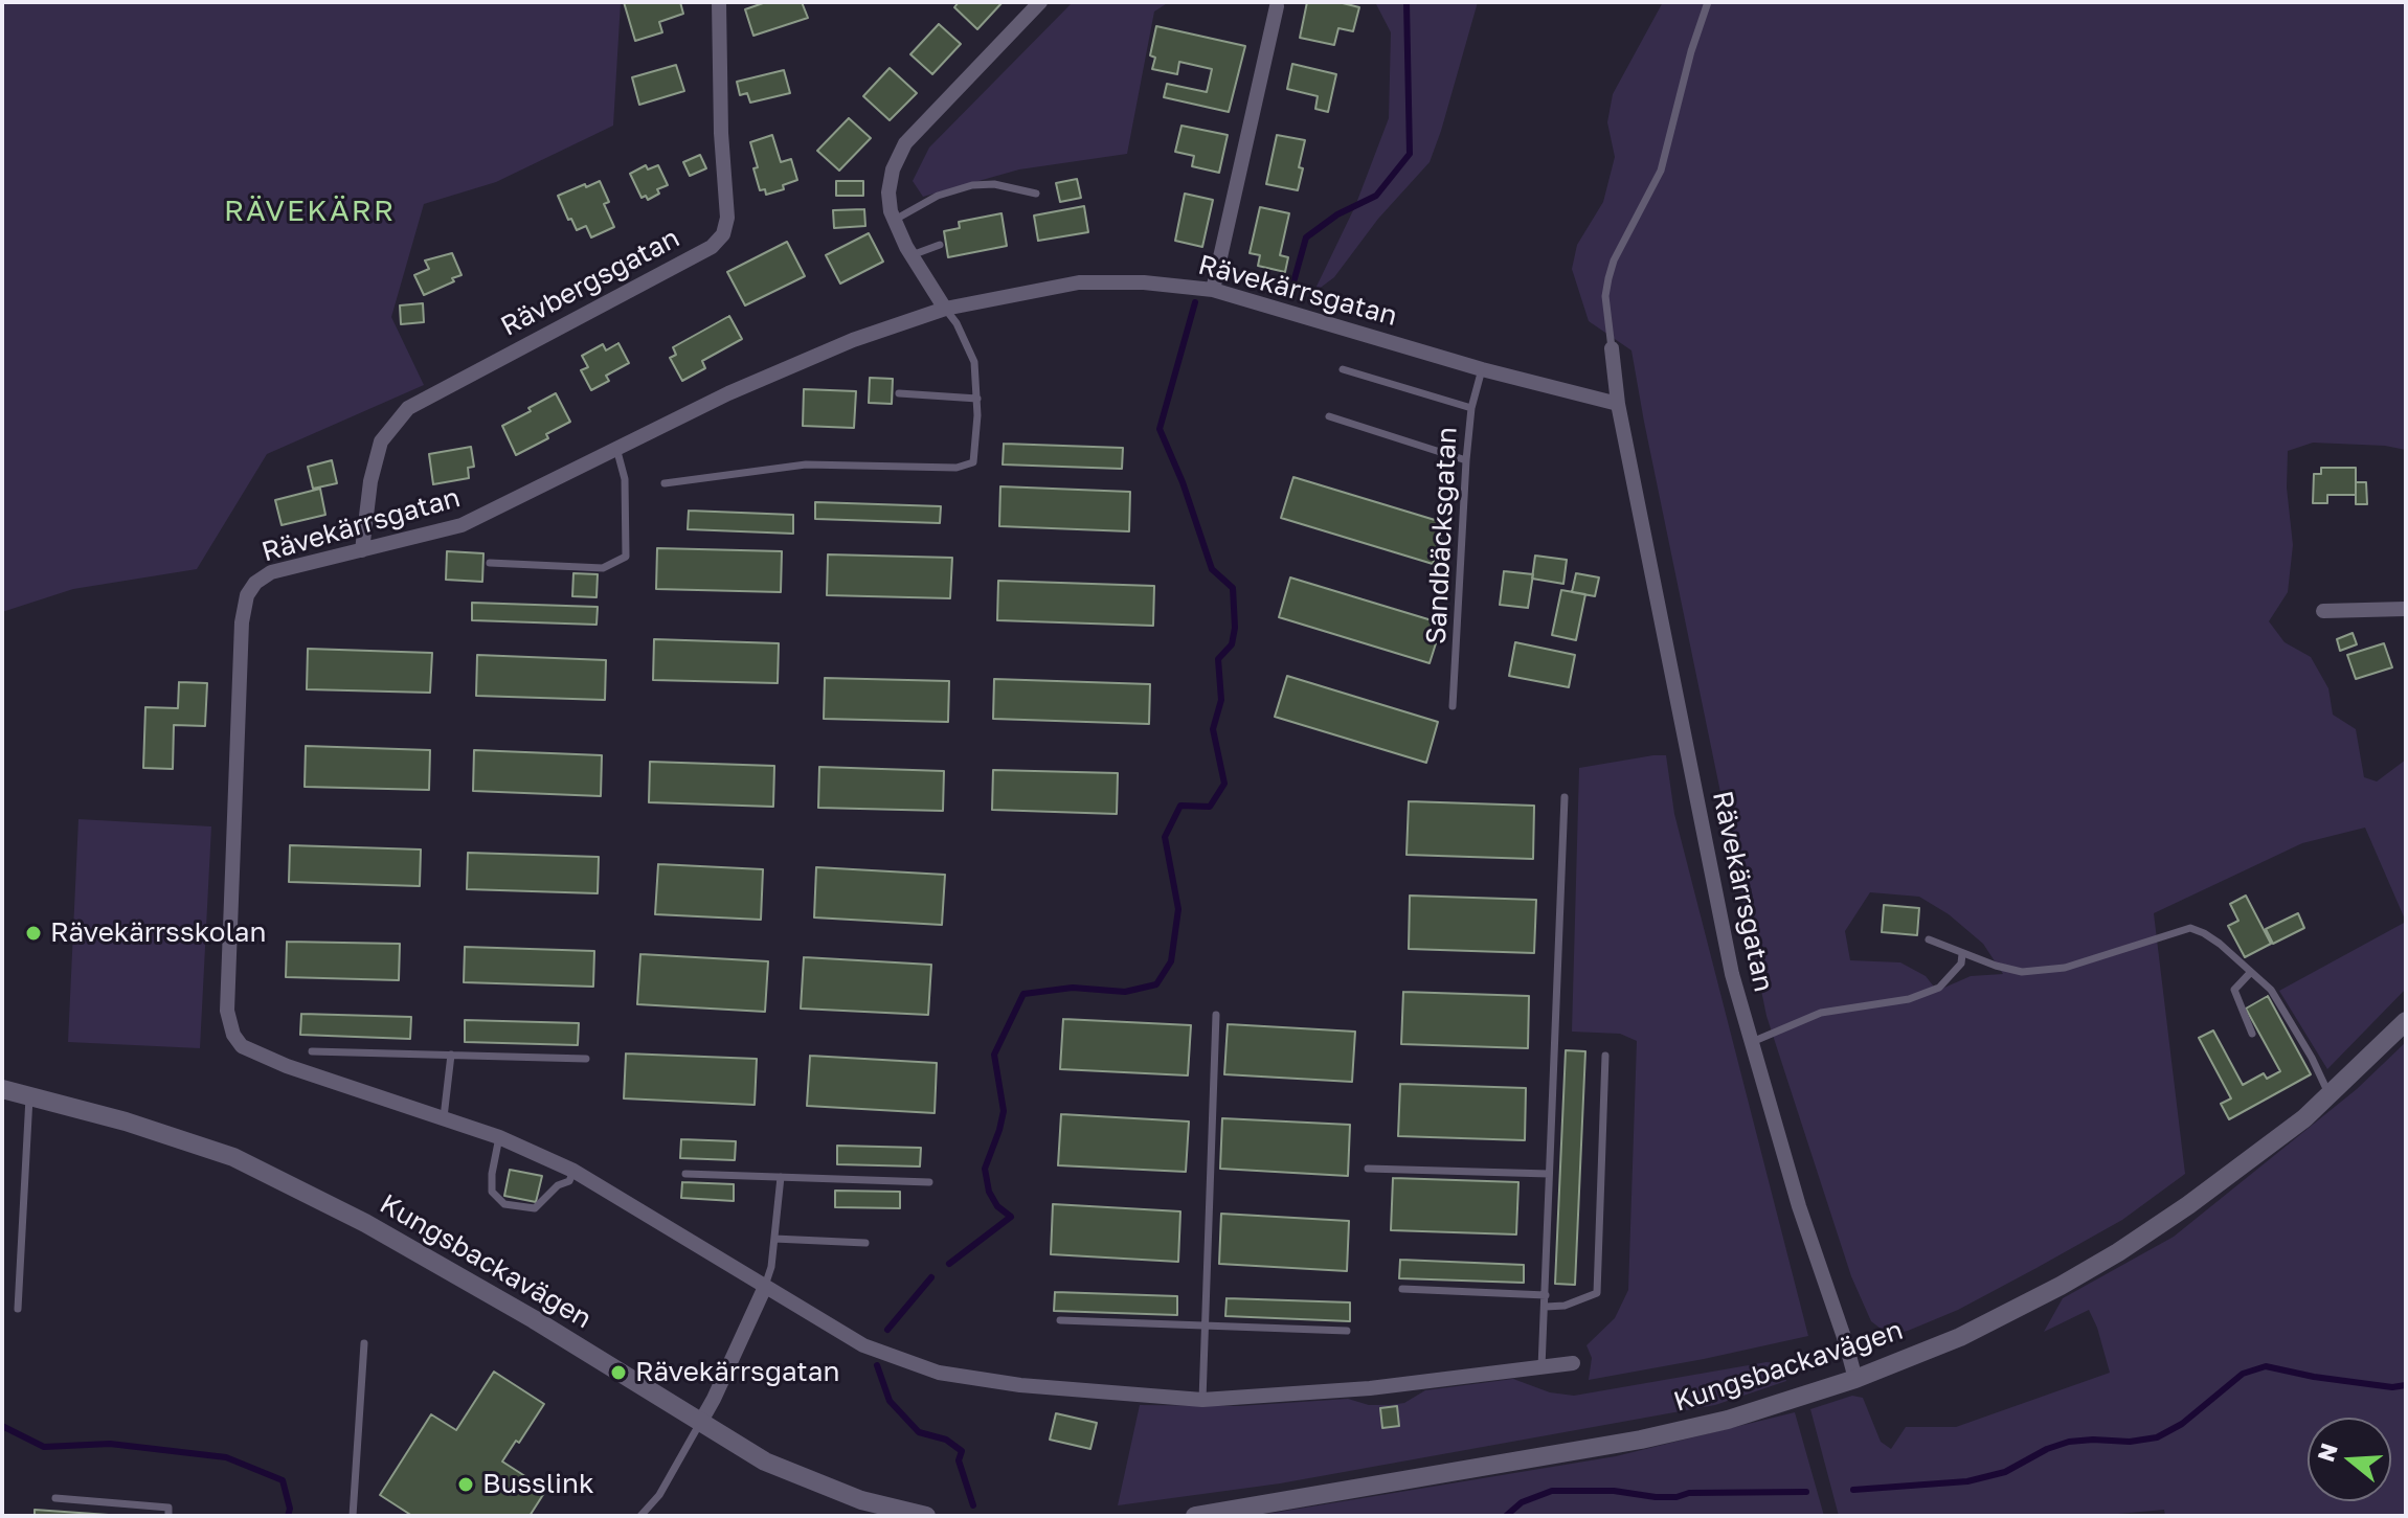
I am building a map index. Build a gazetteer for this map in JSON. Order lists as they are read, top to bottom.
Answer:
{
  "streets": {
    "street": ["Rävbergsgatan", "Rävekärrsgatan", "Kungsbackavägen"],
    "lane": ["Sandbäcksgatan"]
  },
  "crossings": [
    ["Rävbergsgatan", "Rävekärrsgatan"],
    ["Rävekärrsgatan", "Sandbäcksgatan"],
    ["Rävekärrsgatan", "Kungsbackavägen"]
  ],
  "districts": ["RÄVEKÄRR"],
  "places": ["Rävekärrsskolan", "Rävekärrsgatan", "Busslink"],
  "north": "left"
}
